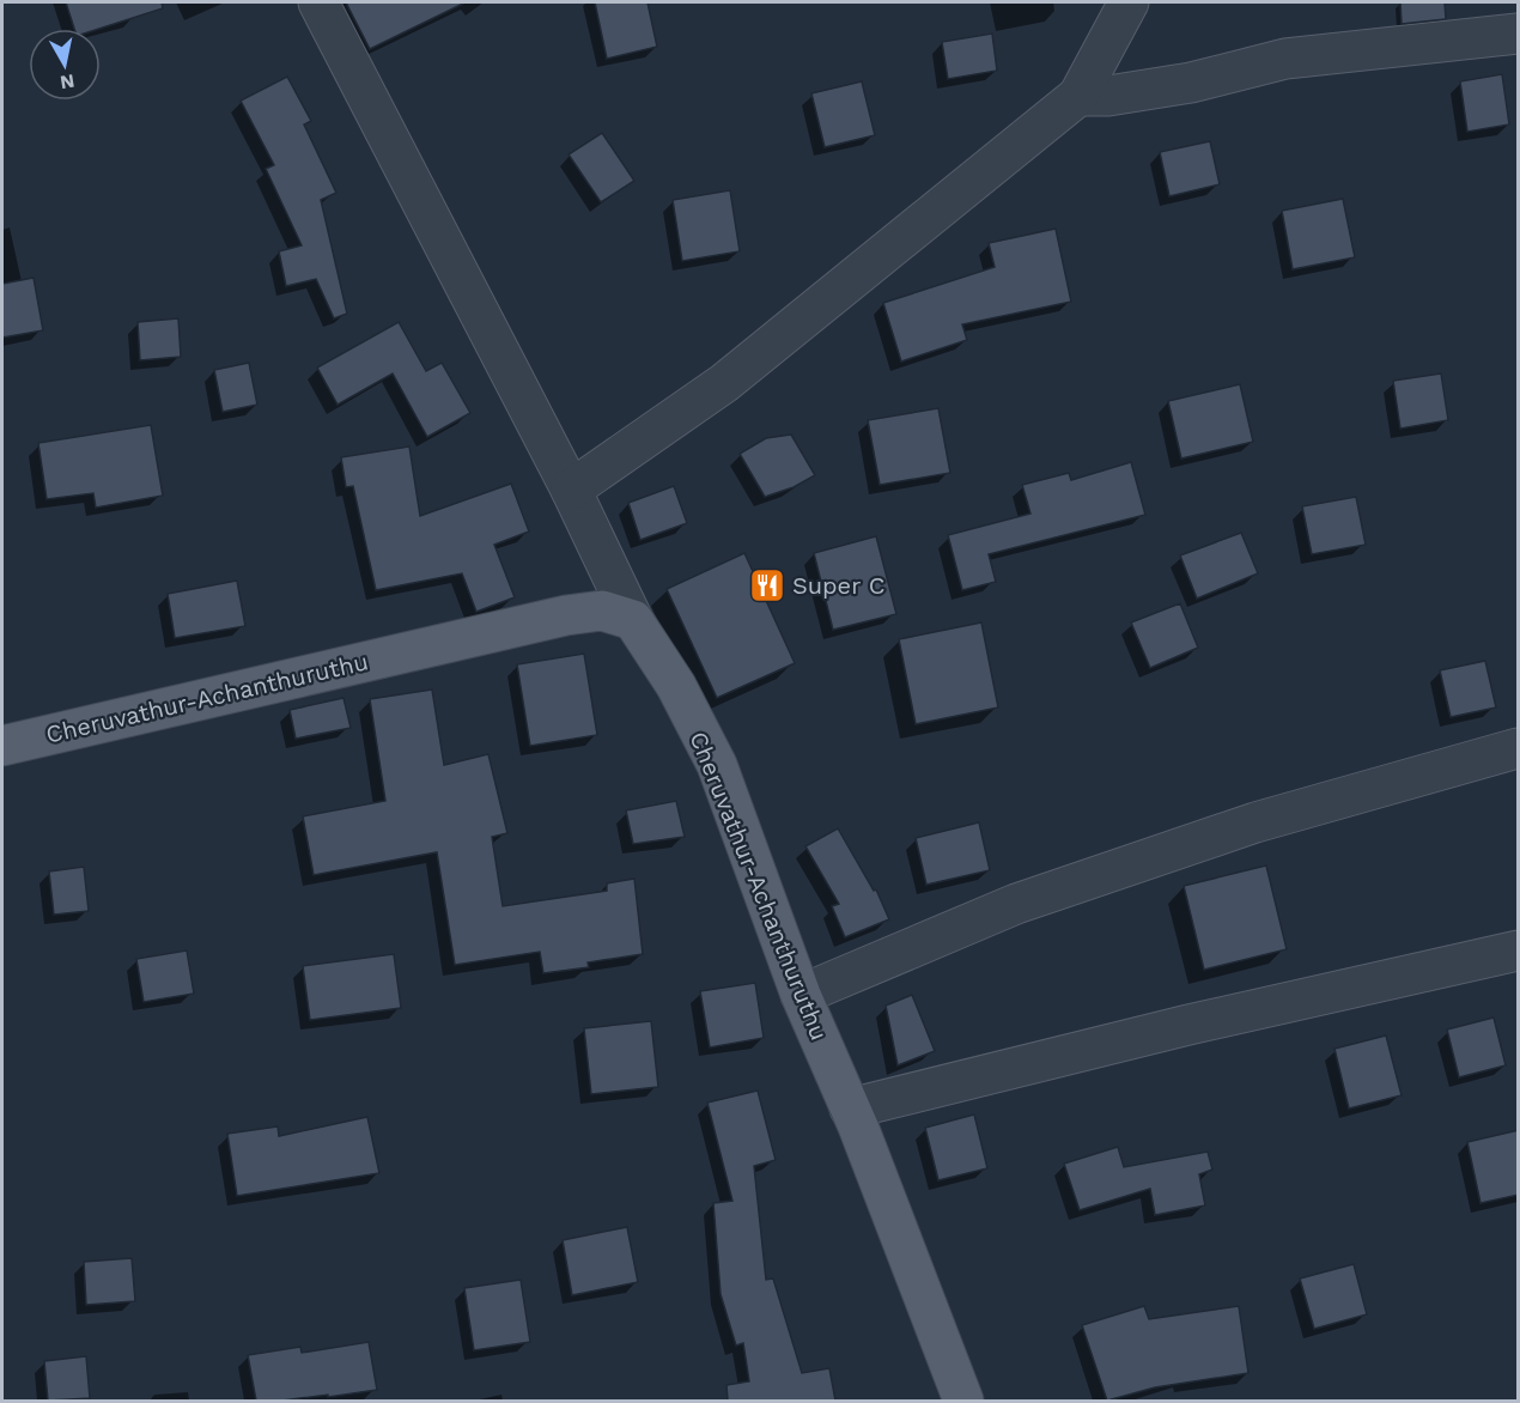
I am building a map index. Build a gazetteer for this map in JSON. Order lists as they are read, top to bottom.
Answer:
{
  "streets": {
    "main road": ["Cheruvathur-Achanthuruthu"]
  },
  "places": {
    "restaurant": ["Super C"]
  },
  "north": "bottom"
}
